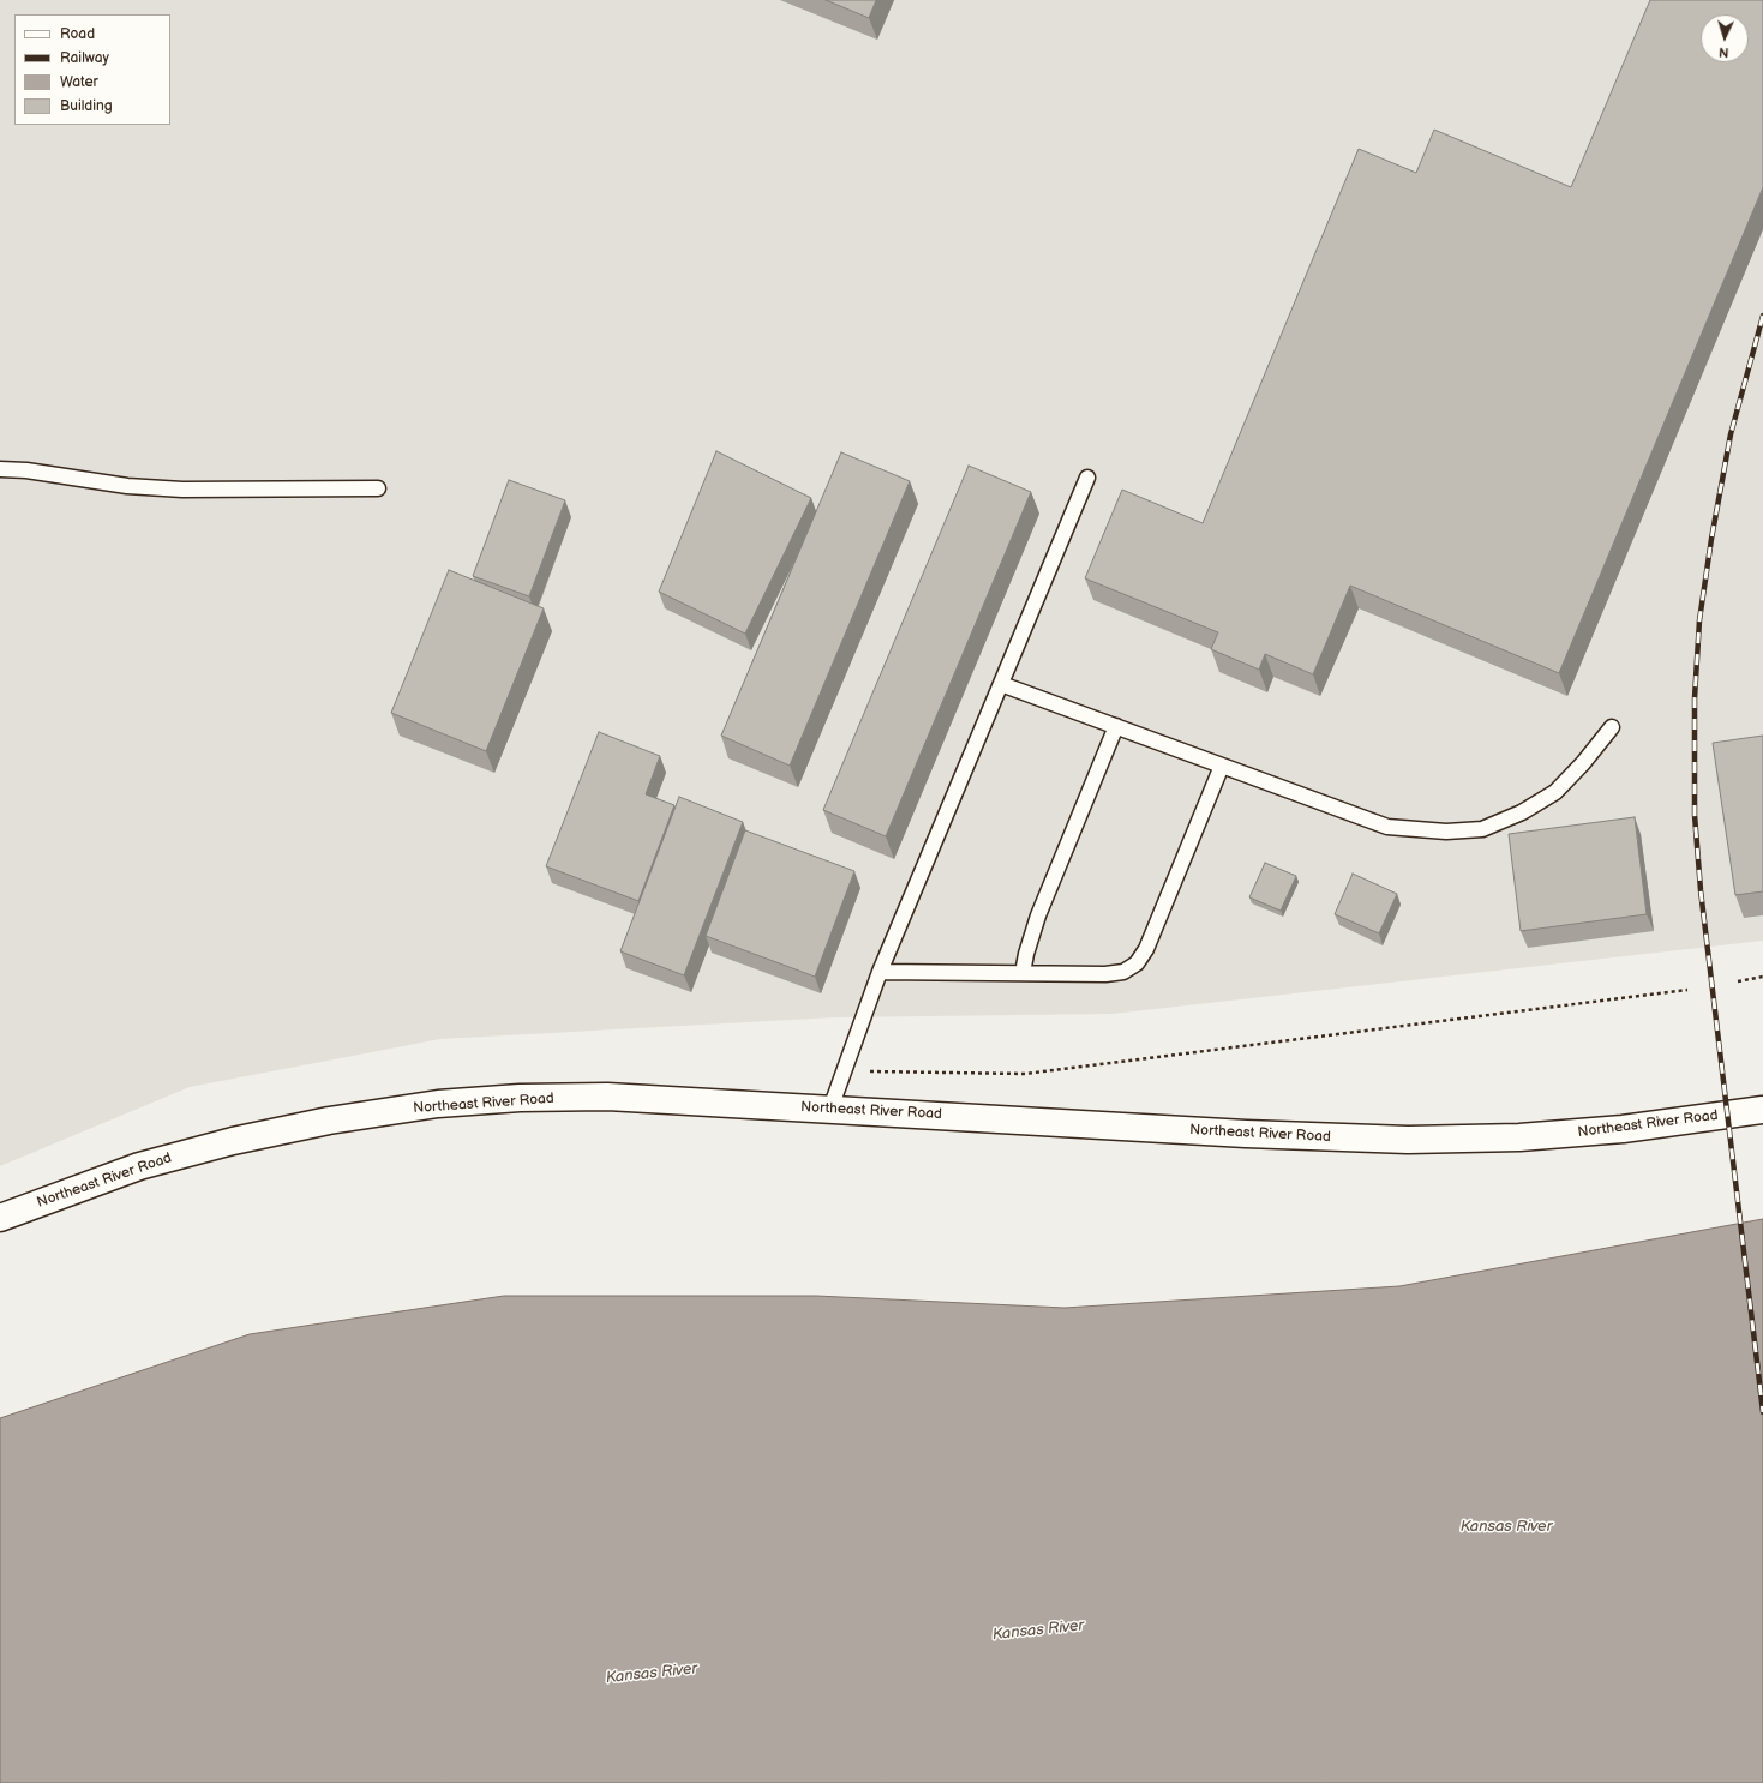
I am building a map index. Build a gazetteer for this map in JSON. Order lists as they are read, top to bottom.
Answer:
{
  "streets": {
    "street": ["Northeast River Road"]
  },
  "water": ["Kansas River"],
  "legend": [
    "Road",
    "Railway",
    "Water",
    "Building"
  ],
  "north": "bottom"
}
